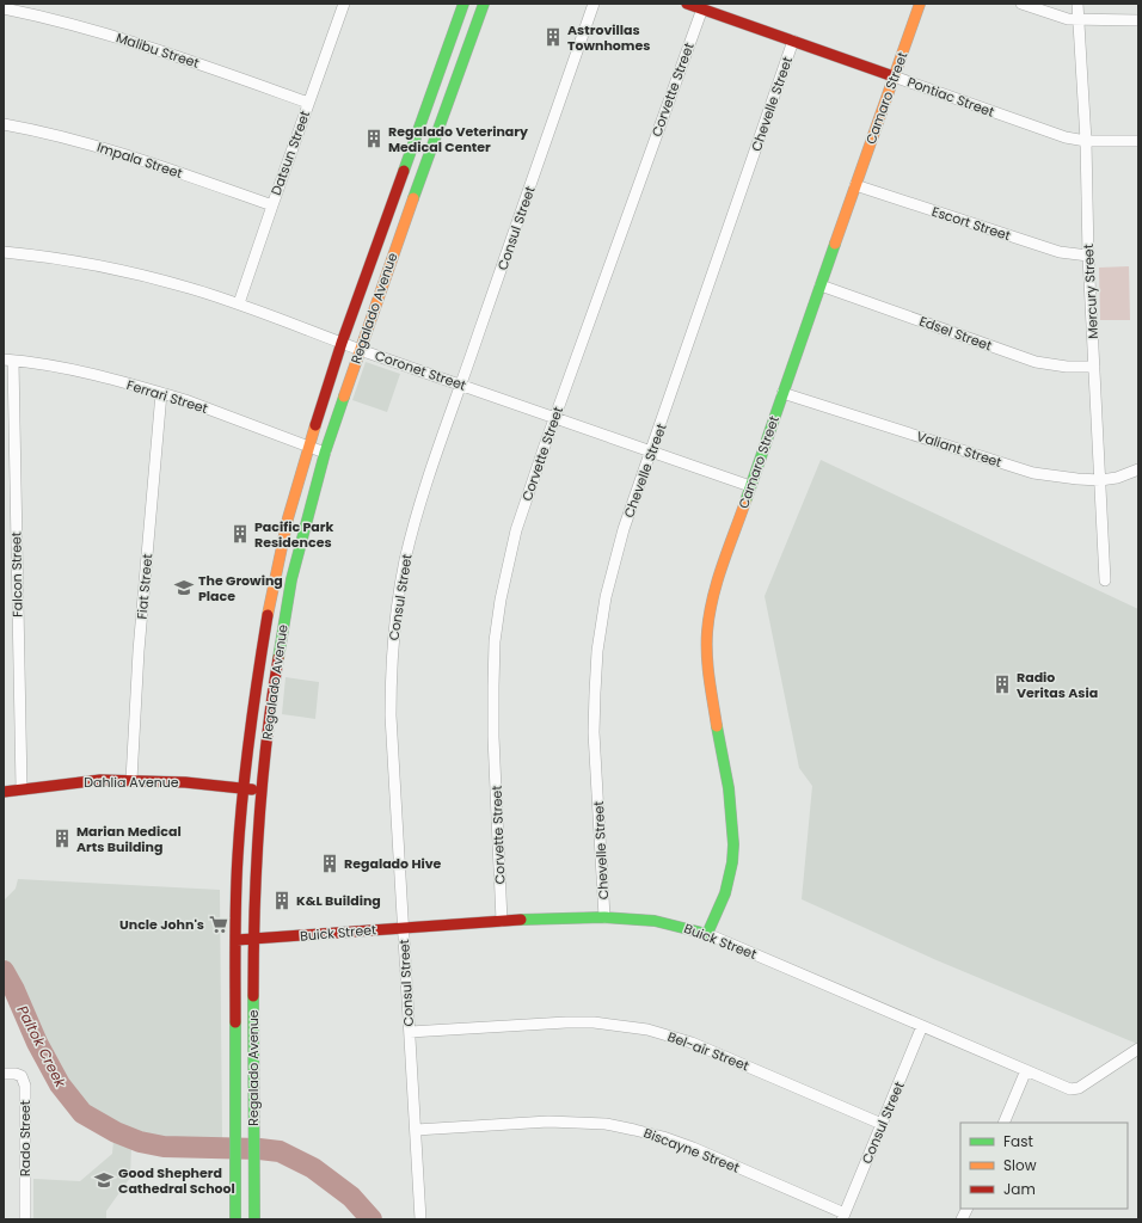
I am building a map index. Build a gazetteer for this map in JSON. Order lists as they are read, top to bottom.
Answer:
{
  "streets": {
    "main road": [
      "Pontiac Street",
      "Camaro Street",
      "Regalado Avenue",
      "Dahlia Avenue",
      "Buick Street"
    ],
    "street": [
      "Malibu Street",
      "Corvette Street",
      "Chevelle Street",
      "Datsun Street",
      "Impala Street",
      "Escort Street",
      "Consul Street",
      "Mercury Street",
      "Edsel Street",
      "Coronet Street",
      "Ferrari Street",
      "Valiant Street",
      "Falcon Street",
      "Fiat Street",
      "Bel-air Street",
      "Rado Street",
      "Biscayne Street"
    ]
  },
  "crossings": [
    ["Malibu Street", "Datsun Street"],
    ["Corvette Street", "Pontiac Street"],
    ["Corvette Street", "Coronet Street"],
    ["Corvette Street", "Buick Street"],
    ["Pontiac Street", "Camaro Street"],
    ["Pontiac Street", "Chevelle Street"],
    ["Pontiac Street", "Mercury Street"],
    ["Camaro Street", "Escort Street"],
    ["Camaro Street", "Edsel Street"],
    ["Camaro Street", "Coronet Street"],
    ["Camaro Street", "Valiant Street"],
    ["Camaro Street", "Buick Street"],
    ["Chevelle Street", "Coronet Street"],
    ["Chevelle Street", "Buick Street"],
    ["Datsun Street", "Impala Street"],
    ["Datsun Street", "Coronet Street"],
    ["Escort Street", "Mercury Street"],
    ["Consul Street", "Coronet Street"],
    ["Consul Street", "Buick Street"],
    ["Consul Street", "Bel-air Street"],
    ["Consul Street", "Biscayne Street"],
    ["Mercury Street", "Edsel Street"],
    ["Mercury Street", "Valiant Street"],
    ["Regalado Avenue", "Coronet Street"],
    ["Regalado Avenue", "Ferrari Street"],
    ["Regalado Avenue", "Dahlia Avenue"],
    ["Regalado Avenue", "Buick Street"],
    ["Ferrari Street", "Falcon Street"],
    ["Ferrari Street", "Fiat Street"],
    ["Falcon Street", "Dahlia Avenue"],
    ["Fiat Street", "Dahlia Avenue"]
  ],
  "water": ["Paltok Creek"],
  "places": {
    "building": [
      "Astrovillas Townhomes",
      "Regalado Veterinary Medical Center",
      "Pacific Park Residences",
      "Radio Veritas Asia",
      "Marian Medical Arts Building",
      "Regalado Hive",
      "K&L Building"
    ],
    "school or university": ["The Growing Place", "Good Shepherd Cathedral School"],
    "supermarket": ["Uncle John's"]
  },
  "legend": ["Fast", "Slow", "Jam"]
}
